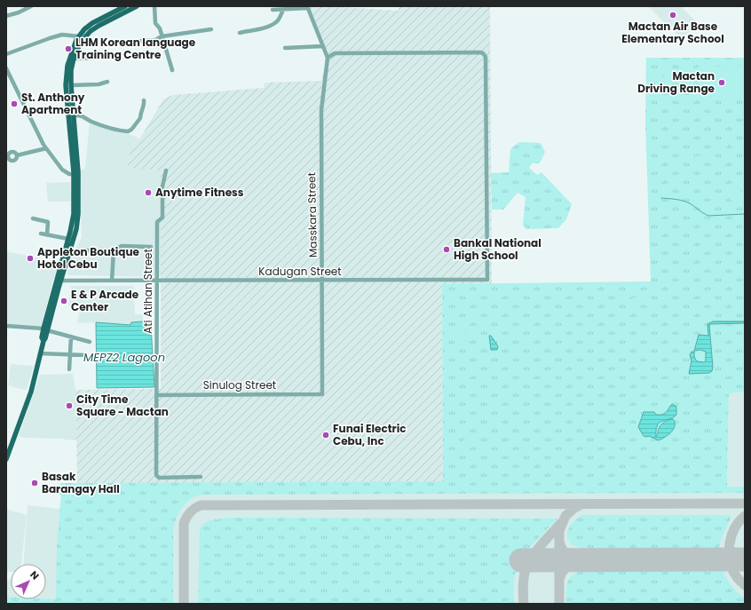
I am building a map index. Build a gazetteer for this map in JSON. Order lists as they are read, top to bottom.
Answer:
{
  "streets": {
    "street": [
      "Masskara Street",
      "Kadugan Street",
      "Ati Atihan Street",
      "Sinulog Street"
    ]
  },
  "crossings": [
    ["Masskara Street", "Kadugan Street"],
    ["Masskara Street", "Sinulog Street"],
    ["Kadugan Street", "Ati Atihan Street"],
    ["Ati Atihan Street", "Sinulog Street"]
  ],
  "water": ["MEPZ2 Lagoon"],
  "places": [
    "Mactan Air Base Elementary School",
    "LHM Korean language Training Centre",
    "Mactan Driving Range",
    "St. Anthony Apartment",
    "Anytime Fitness",
    "Bankal National High School",
    "Appleton Boutique Hotel Cebu",
    "E & P Arcade Center",
    "City Time Square - Mactan",
    "Funai Electric Cebu, Inc",
    "Basak Barangay Hall"
  ],
  "north": "top right"
}
